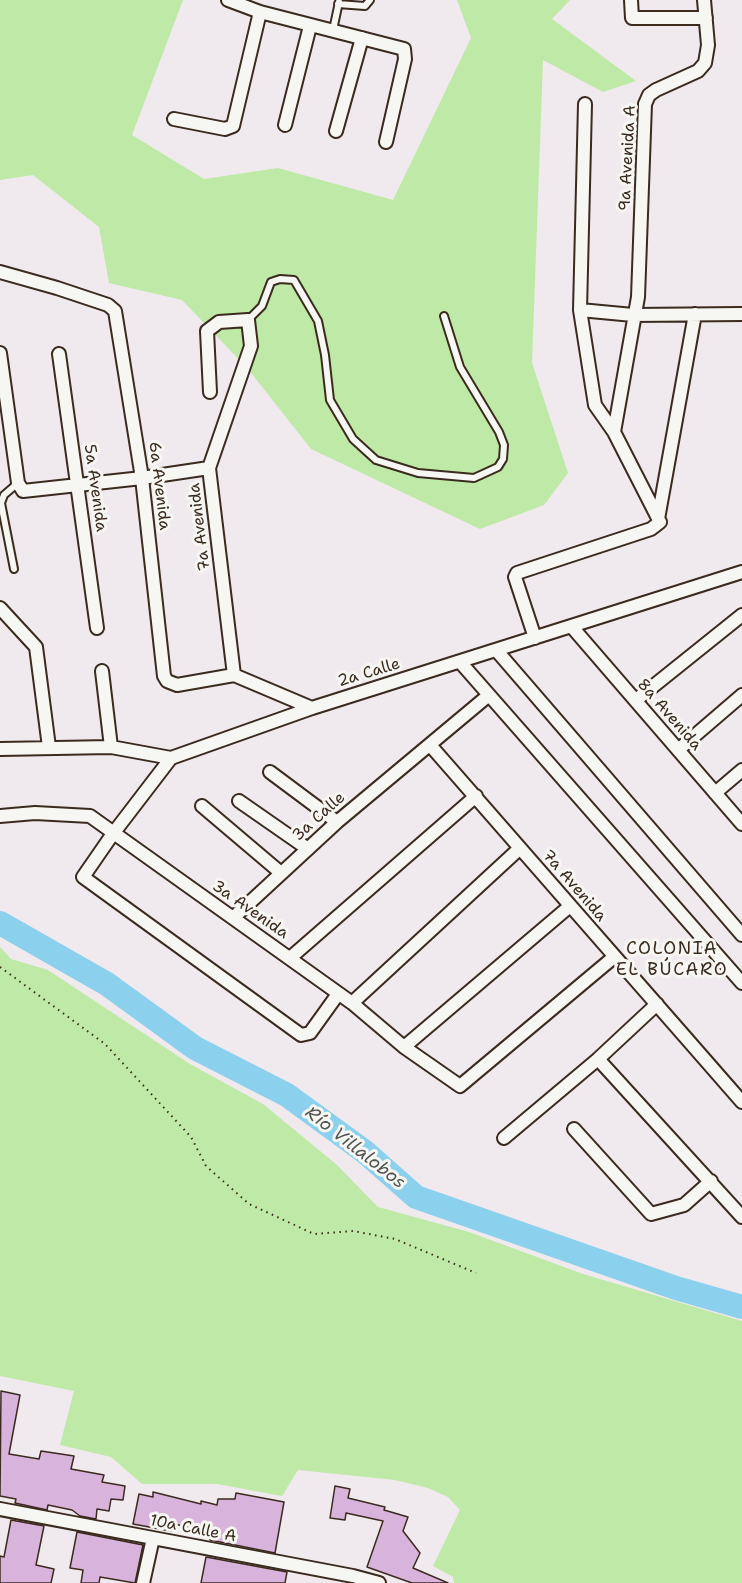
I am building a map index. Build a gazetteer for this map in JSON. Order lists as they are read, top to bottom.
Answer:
{
  "streets": {
    "street": [
      "9a Avenida A",
      "6a Avenida",
      "5a Avenida",
      "7a Avenida",
      "2a Calle",
      "8a Avenida",
      "3a Calle",
      "3a Avenida",
      "10a Calle A"
    ]
  },
  "crossings": [
    ["6a Avenida", "7a Avenida"],
    ["7a Avenida", "3a Calle"],
    ["7a Avenida", "3a Avenida"],
    ["2a Calle", "8a Avenida"],
    ["3a Calle", "3a Avenida"]
  ],
  "districts": ["COLONIA EL BÚCARO"],
  "water": ["Río Villalobos"]
}
